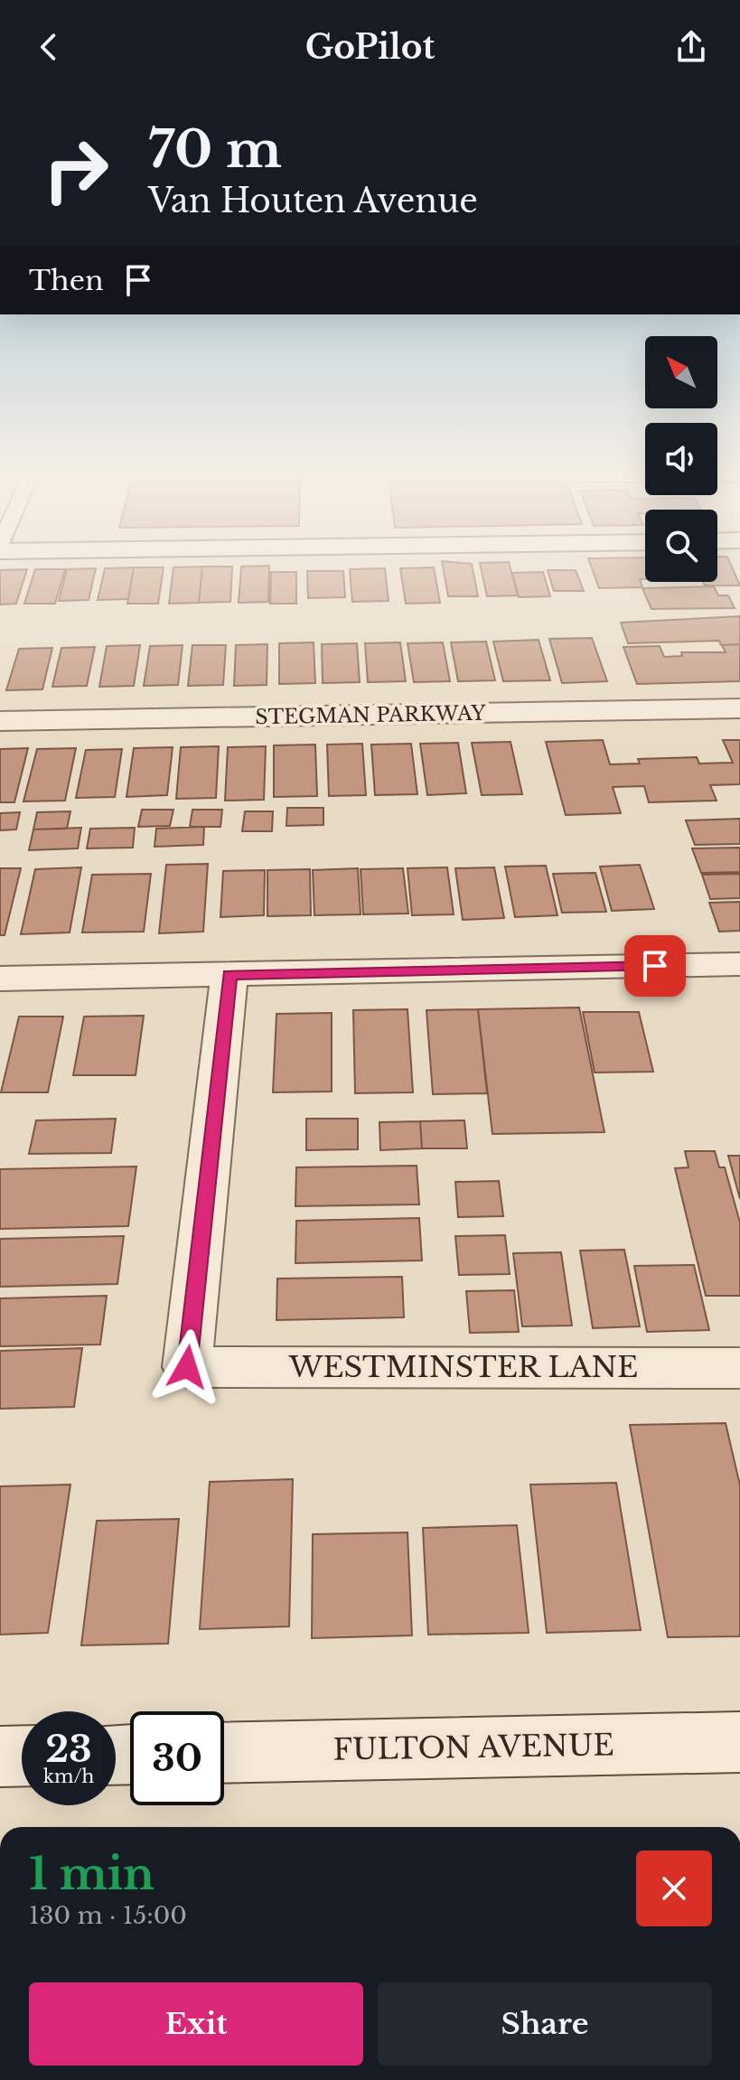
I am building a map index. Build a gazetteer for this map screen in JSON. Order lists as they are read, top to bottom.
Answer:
{
  "streets": {
    "street": ["STEGMAN PARKWAY", "WESTMINSTER LANE", "FULTON AVENUE"]
  },
  "north": "top left",
  "page": {
    "header": "GoPilot",
    "turn": ["70 m", "Van Houten Avenue"],
    "then": "Then",
    "speed": "23 km/h",
    "limit": "30",
    "heading": ["1 min", "130 m · 15:00"],
    "buttons": ["Exit", "Share"]
  }
}
